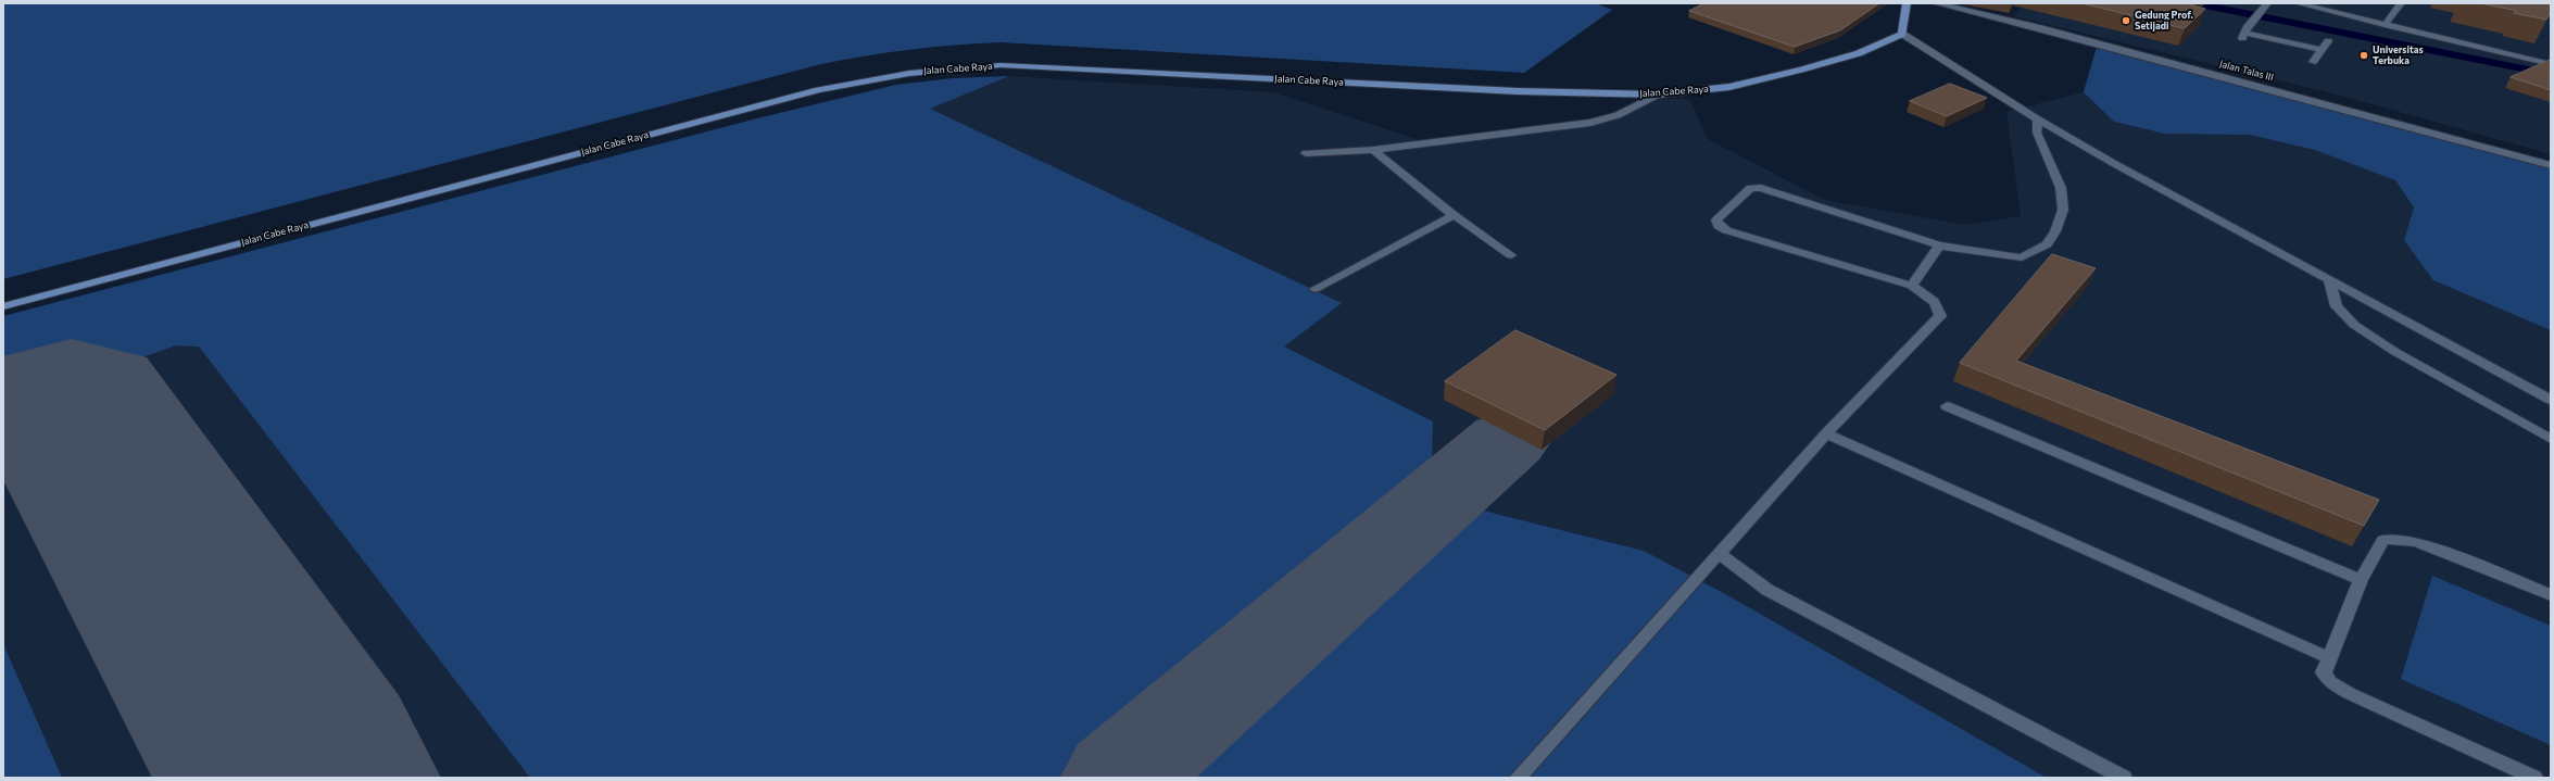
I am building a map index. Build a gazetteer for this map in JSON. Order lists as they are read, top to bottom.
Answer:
{
  "streets": {
    "main road": ["Jalan Cabe Raya"],
    "street": ["Jalan Talas III"]
  },
  "places": ["Gedung Prof. Setijadi", "Universitas Terbuka"]
}
